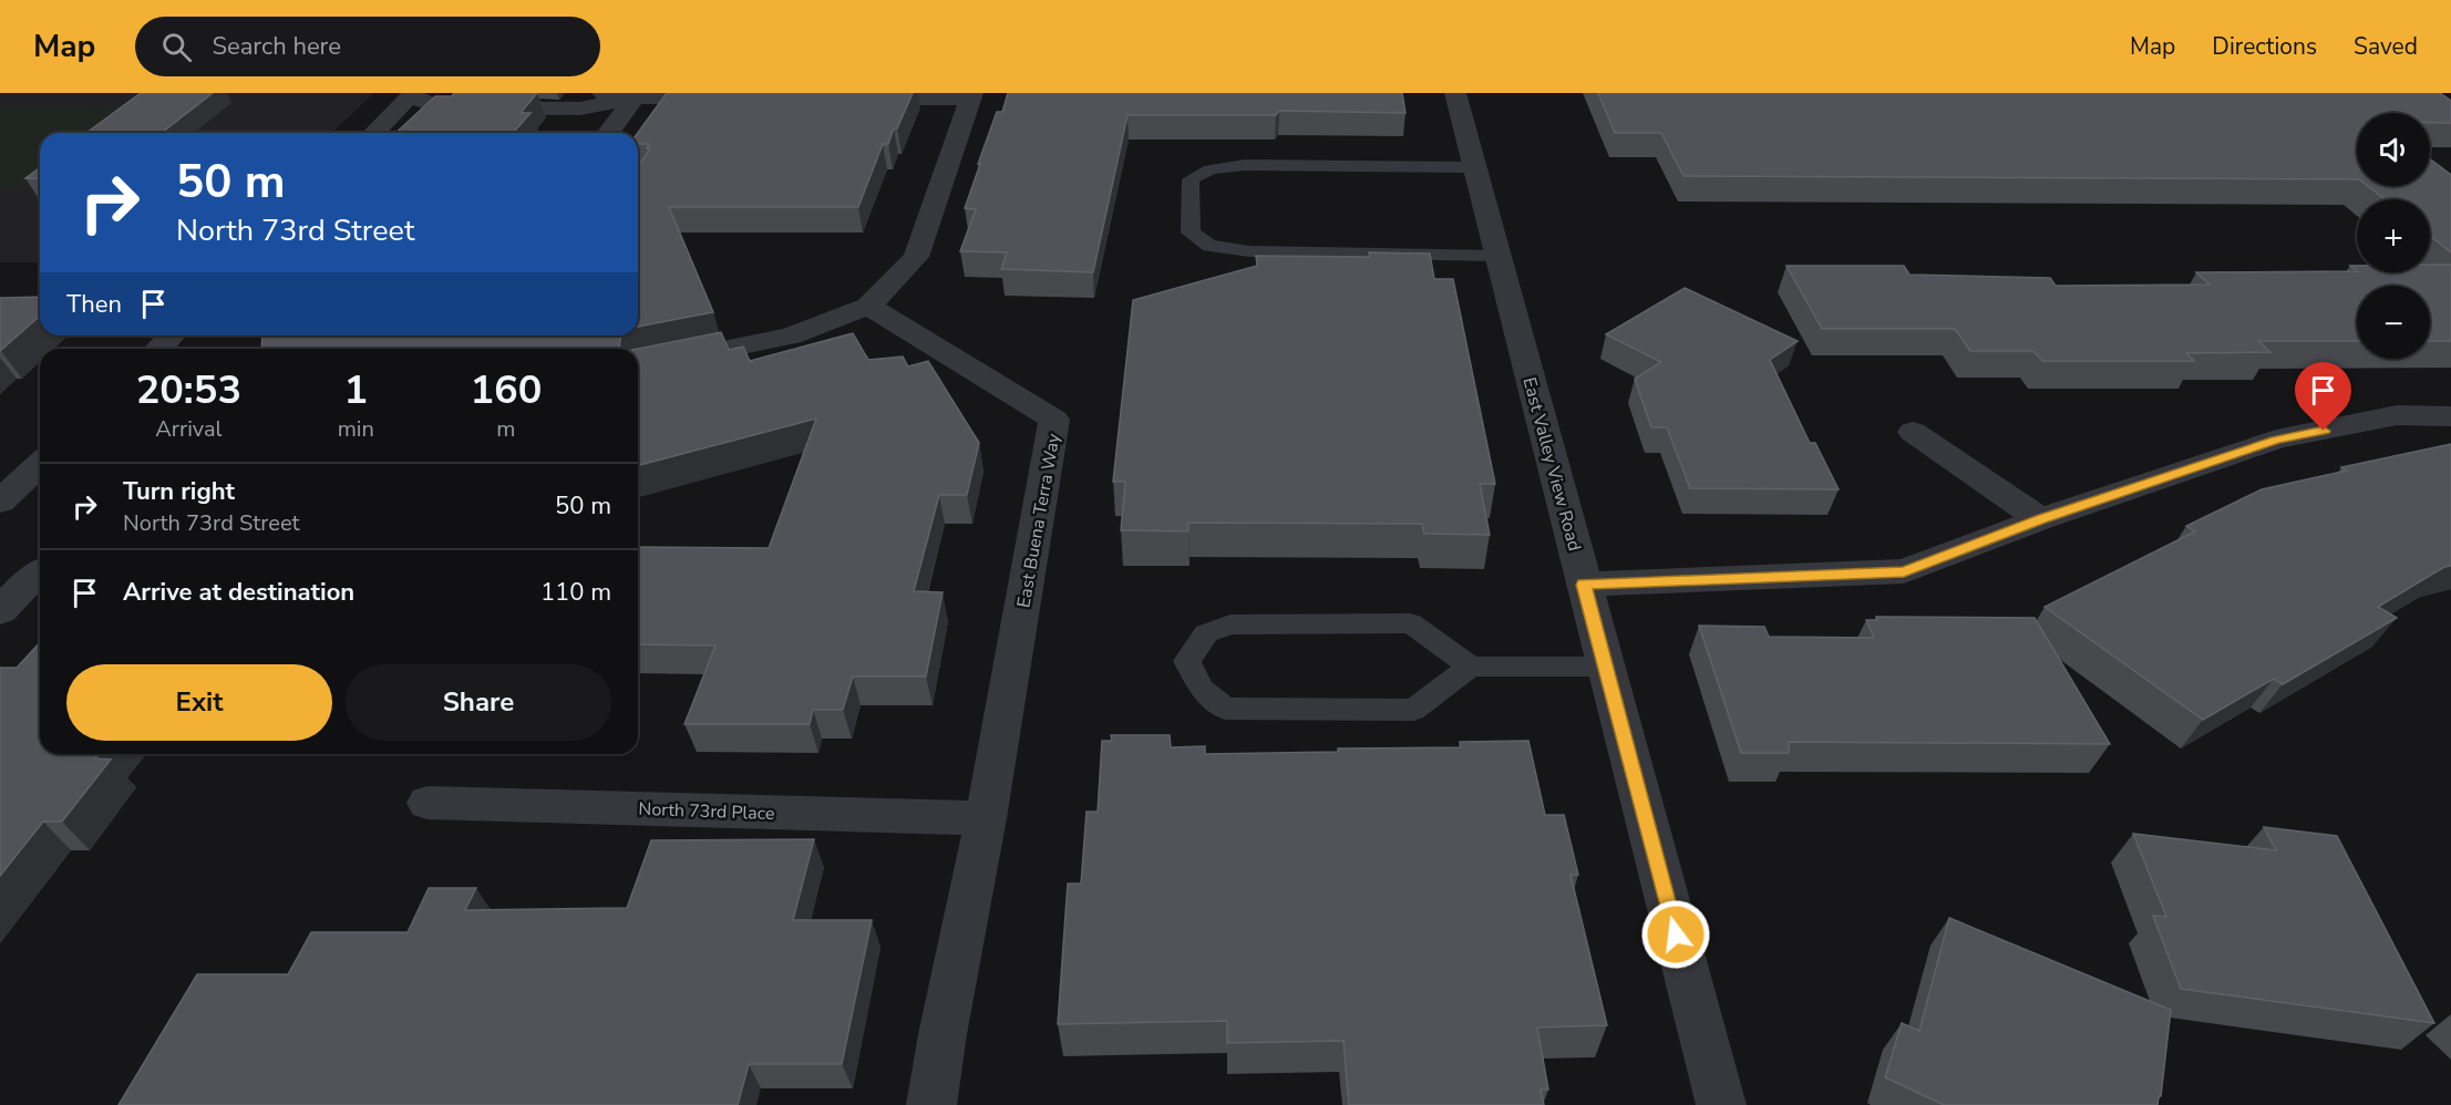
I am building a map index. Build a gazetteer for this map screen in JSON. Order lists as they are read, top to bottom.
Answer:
{
  "streets": {
    "street": ["East Valley View Road", "East Buena Terra Way", "North 73rd Place"]
  },
  "crossings": [
    ["East Buena Terra Way", "North 73rd Place"]
  ],
  "page": {
    "header": "Map",
    "search": "Search here",
    "nav": ["Map", "Directions", "Saved"],
    "map_buttons": ["+", "−"],
    "turn": ["50 m", "North 73rd Street"],
    "then": "Then",
    "eta": [
      "20:53",
      "Arrival",
      "1",
      "min",
      "160",
      "m"
    ],
    "list": [
      {
        "name": "Turn right",
        "note": "North 73rd Street",
        "value": "50 m"
      },
      {
        "name": "Arrive at destination",
        "value": "110 m"
      }
    ],
    "buttons": ["Exit", "Share"]
  }
}
